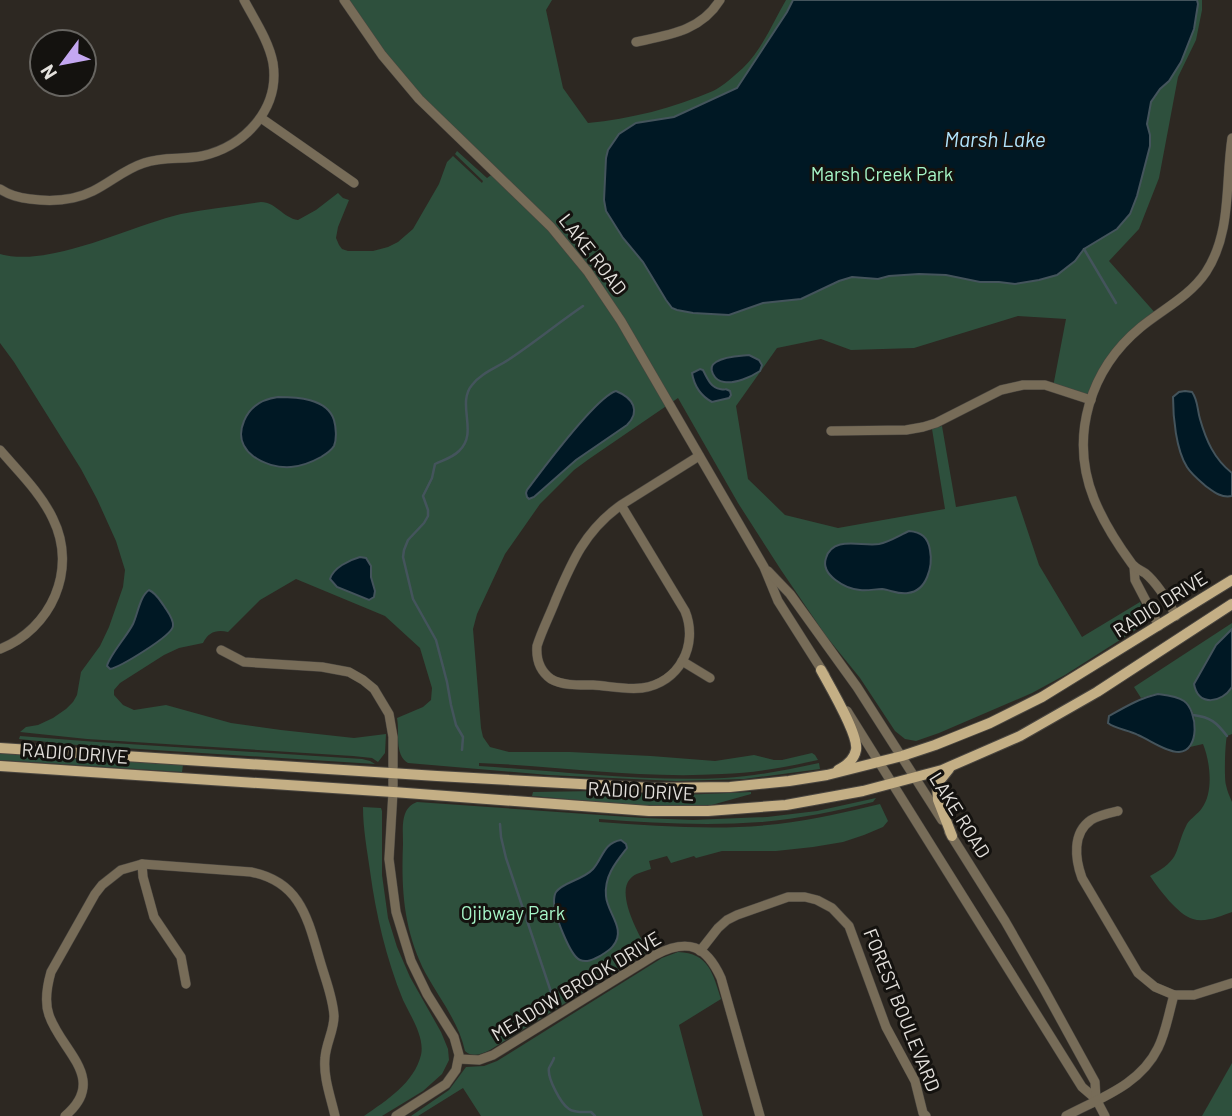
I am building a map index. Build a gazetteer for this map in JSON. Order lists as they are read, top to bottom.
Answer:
{
  "streets": {
    "main road": ["RADIO DRIVE"],
    "street": ["LAKE ROAD", "MEADOW BROOK DRIVE", "FOREST BOULEVARD"]
  },
  "crossings": [
    ["LAKE ROAD", "RADIO DRIVE"],
    ["MEADOW BROOK DRIVE", "FOREST BOULEVARD"]
  ],
  "water": ["Marsh Lake"],
  "parks": ["Marsh Creek Park", "Ojibway Park"],
  "north": "bottom left"
}
